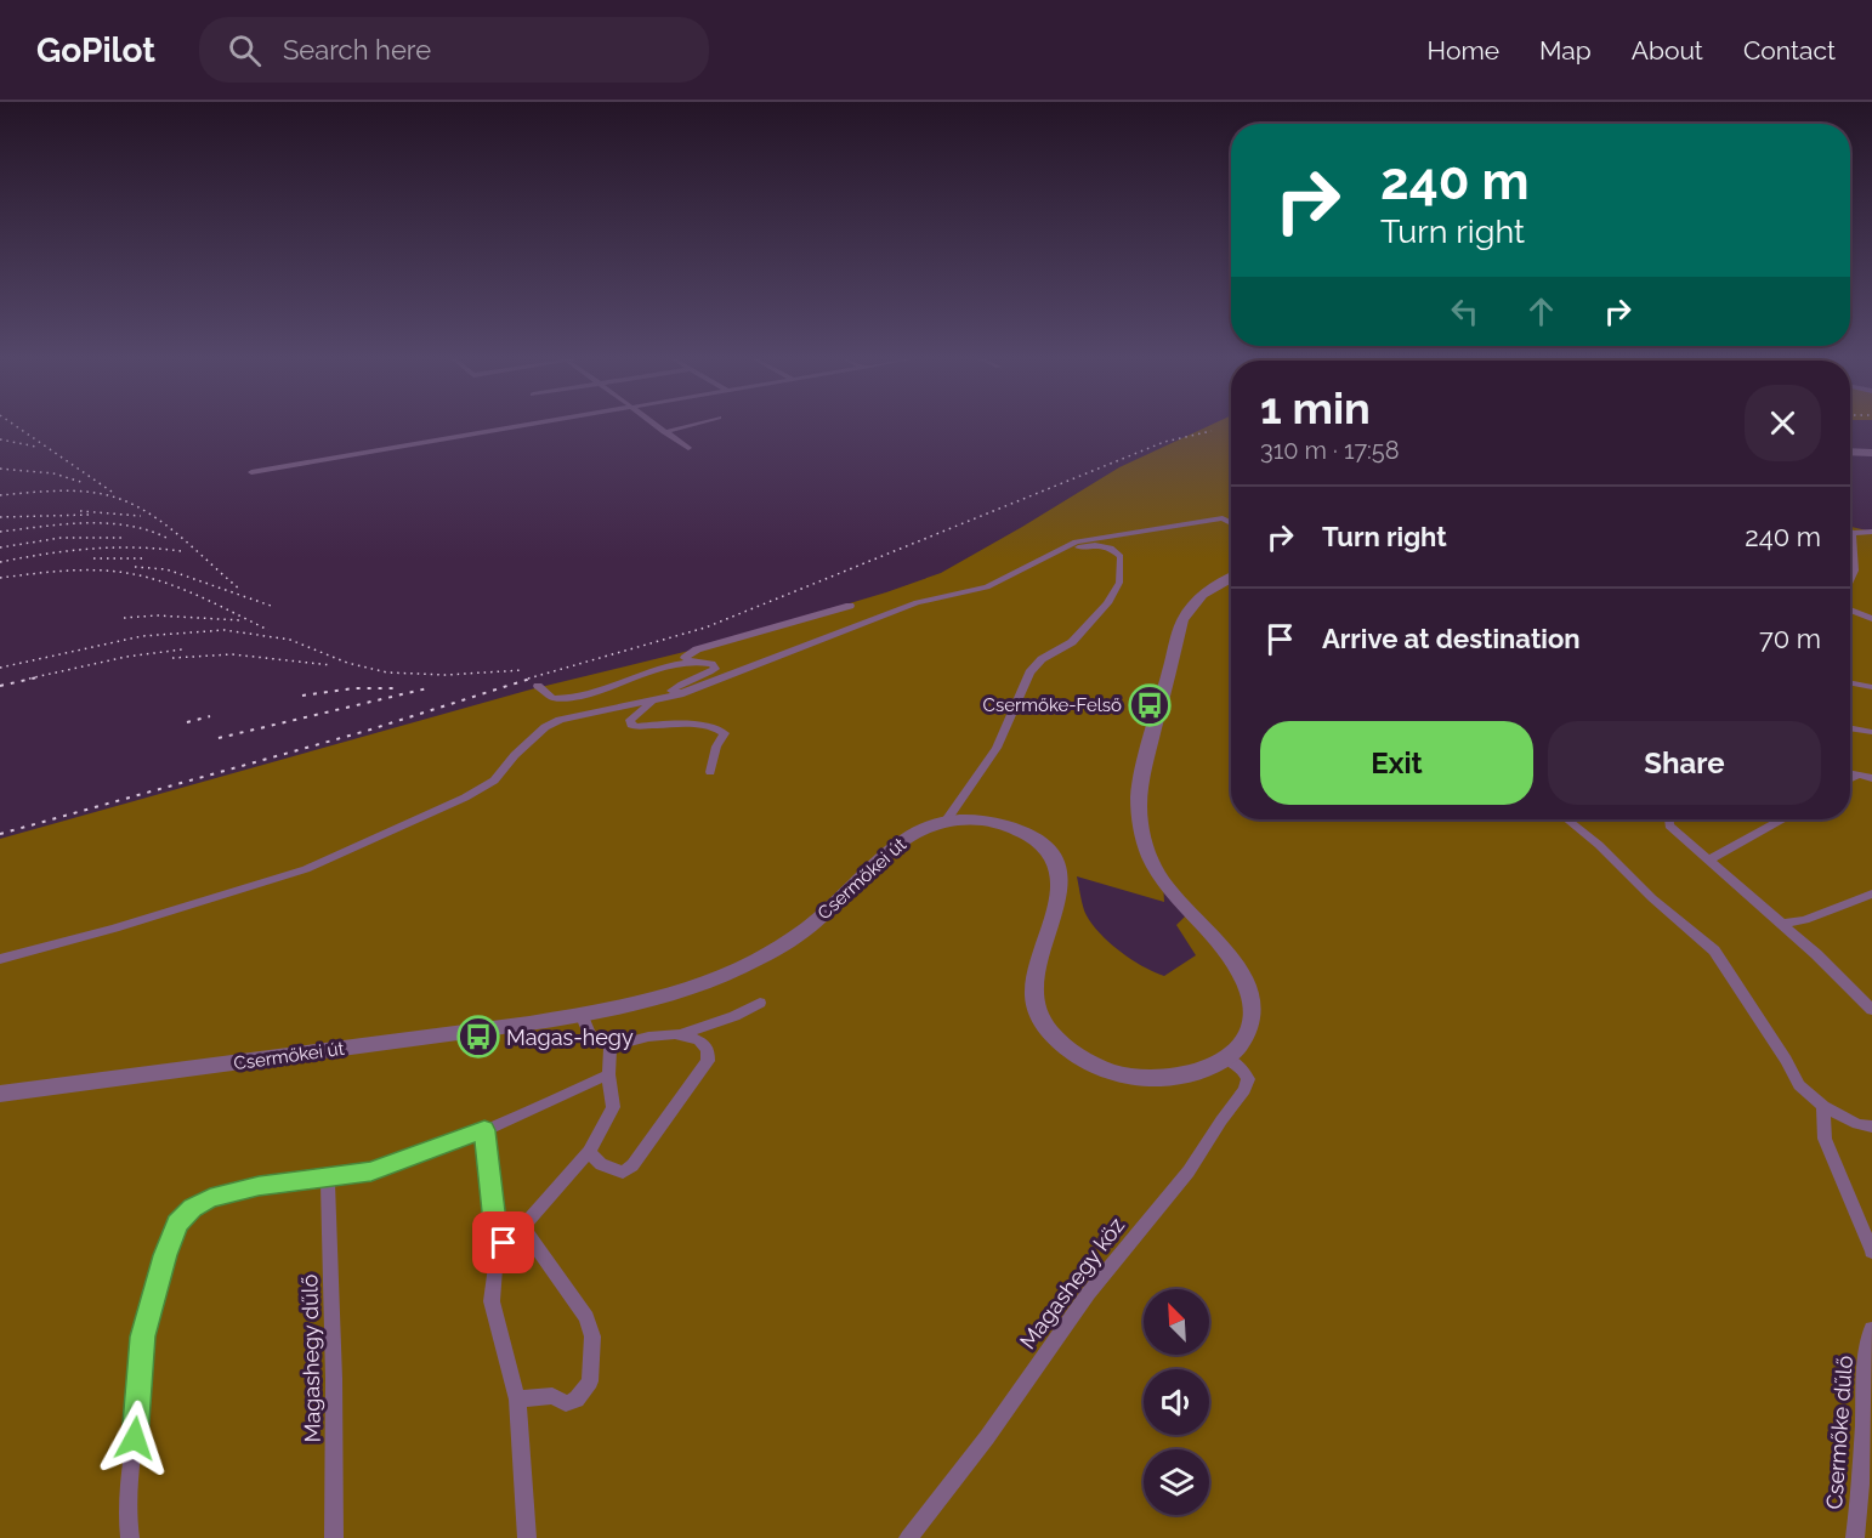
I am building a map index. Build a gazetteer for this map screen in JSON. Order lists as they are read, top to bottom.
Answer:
{
  "streets": {
    "main road": ["Csermőkei út"],
    "street": ["Magashegy köz", "Magashegy dűlő", "Csermőke dűlő"]
  },
  "crossings": [
    ["Csermőkei út", "Magashegy köz"]
  ],
  "places": {
    "bus stop": ["Csermőke-Felső", "Magas-hegy"]
  },
  "north": "top left",
  "page": {
    "header": "GoPilot",
    "search": "Search here",
    "nav": [
      "Home",
      "Map",
      "About",
      "Contact"
    ],
    "turn": ["240 m", "Turn right"],
    "heading": ["1 min", "310 m · 17:58"],
    "list": [
      {
        "name": "Turn right",
        "value": "240 m"
      },
      {
        "name": "Arrive at destination",
        "value": "70 m"
      }
    ],
    "buttons": ["Exit", "Share"]
  }
}
